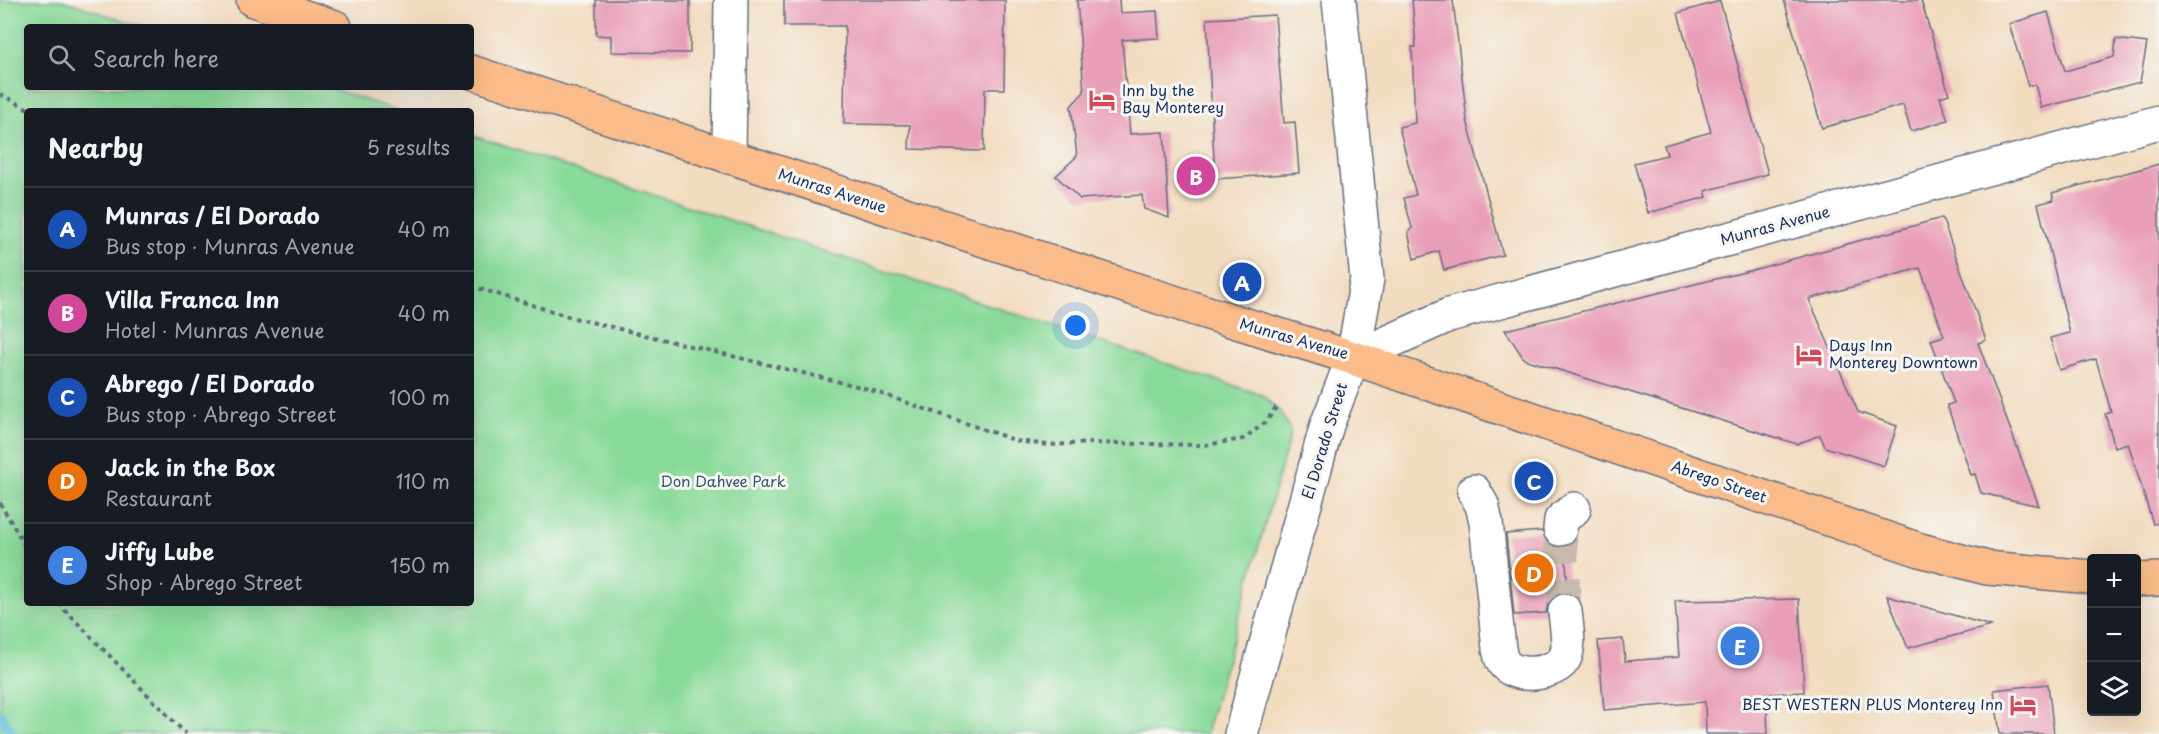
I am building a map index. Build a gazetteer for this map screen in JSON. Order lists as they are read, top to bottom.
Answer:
{
  "streets": {
    "main road": ["Munras Avenue", "Abrego Street"],
    "street": ["El Dorado Street"]
  },
  "crossings": [
    ["Munras Avenue", "El Dorado Street"],
    ["Munras Avenue", "Abrego Street"],
    ["El Dorado Street", "Abrego Street"]
  ],
  "parks": ["Don Dahvee Park"],
  "places": {
    "hotel": ["Inn by the Bay Monterey", "Days Inn Monterey Downtown", "BEST WESTERN PLUS Monterey Inn"]
  },
  "page": {
    "search": "Search here",
    "heading": ["Nearby", "5 results"],
    "pins": [
      "B",
      "A",
      "C",
      "D",
      "E"
    ],
    "list": [
      {
        "mark": "A",
        "name": "Munras / El Dorado",
        "note": "Bus stop · Munras Avenue",
        "value": "40 m"
      },
      {
        "mark": "B",
        "name": "Villa Franca Inn",
        "note": "Hotel · Munras Avenue",
        "value": "40 m"
      },
      {
        "mark": "C",
        "name": "Abrego / El Dorado",
        "note": "Bus stop · Abrego Street",
        "value": "100 m"
      },
      {
        "mark": "D",
        "name": "Jack in the Box",
        "note": "Restaurant",
        "value": "110 m"
      },
      {
        "mark": "E",
        "name": "Jiffy Lube",
        "note": "Shop · Abrego Street",
        "value": "150 m"
      }
    ],
    "map_buttons": ["+", "−"]
  }
}
